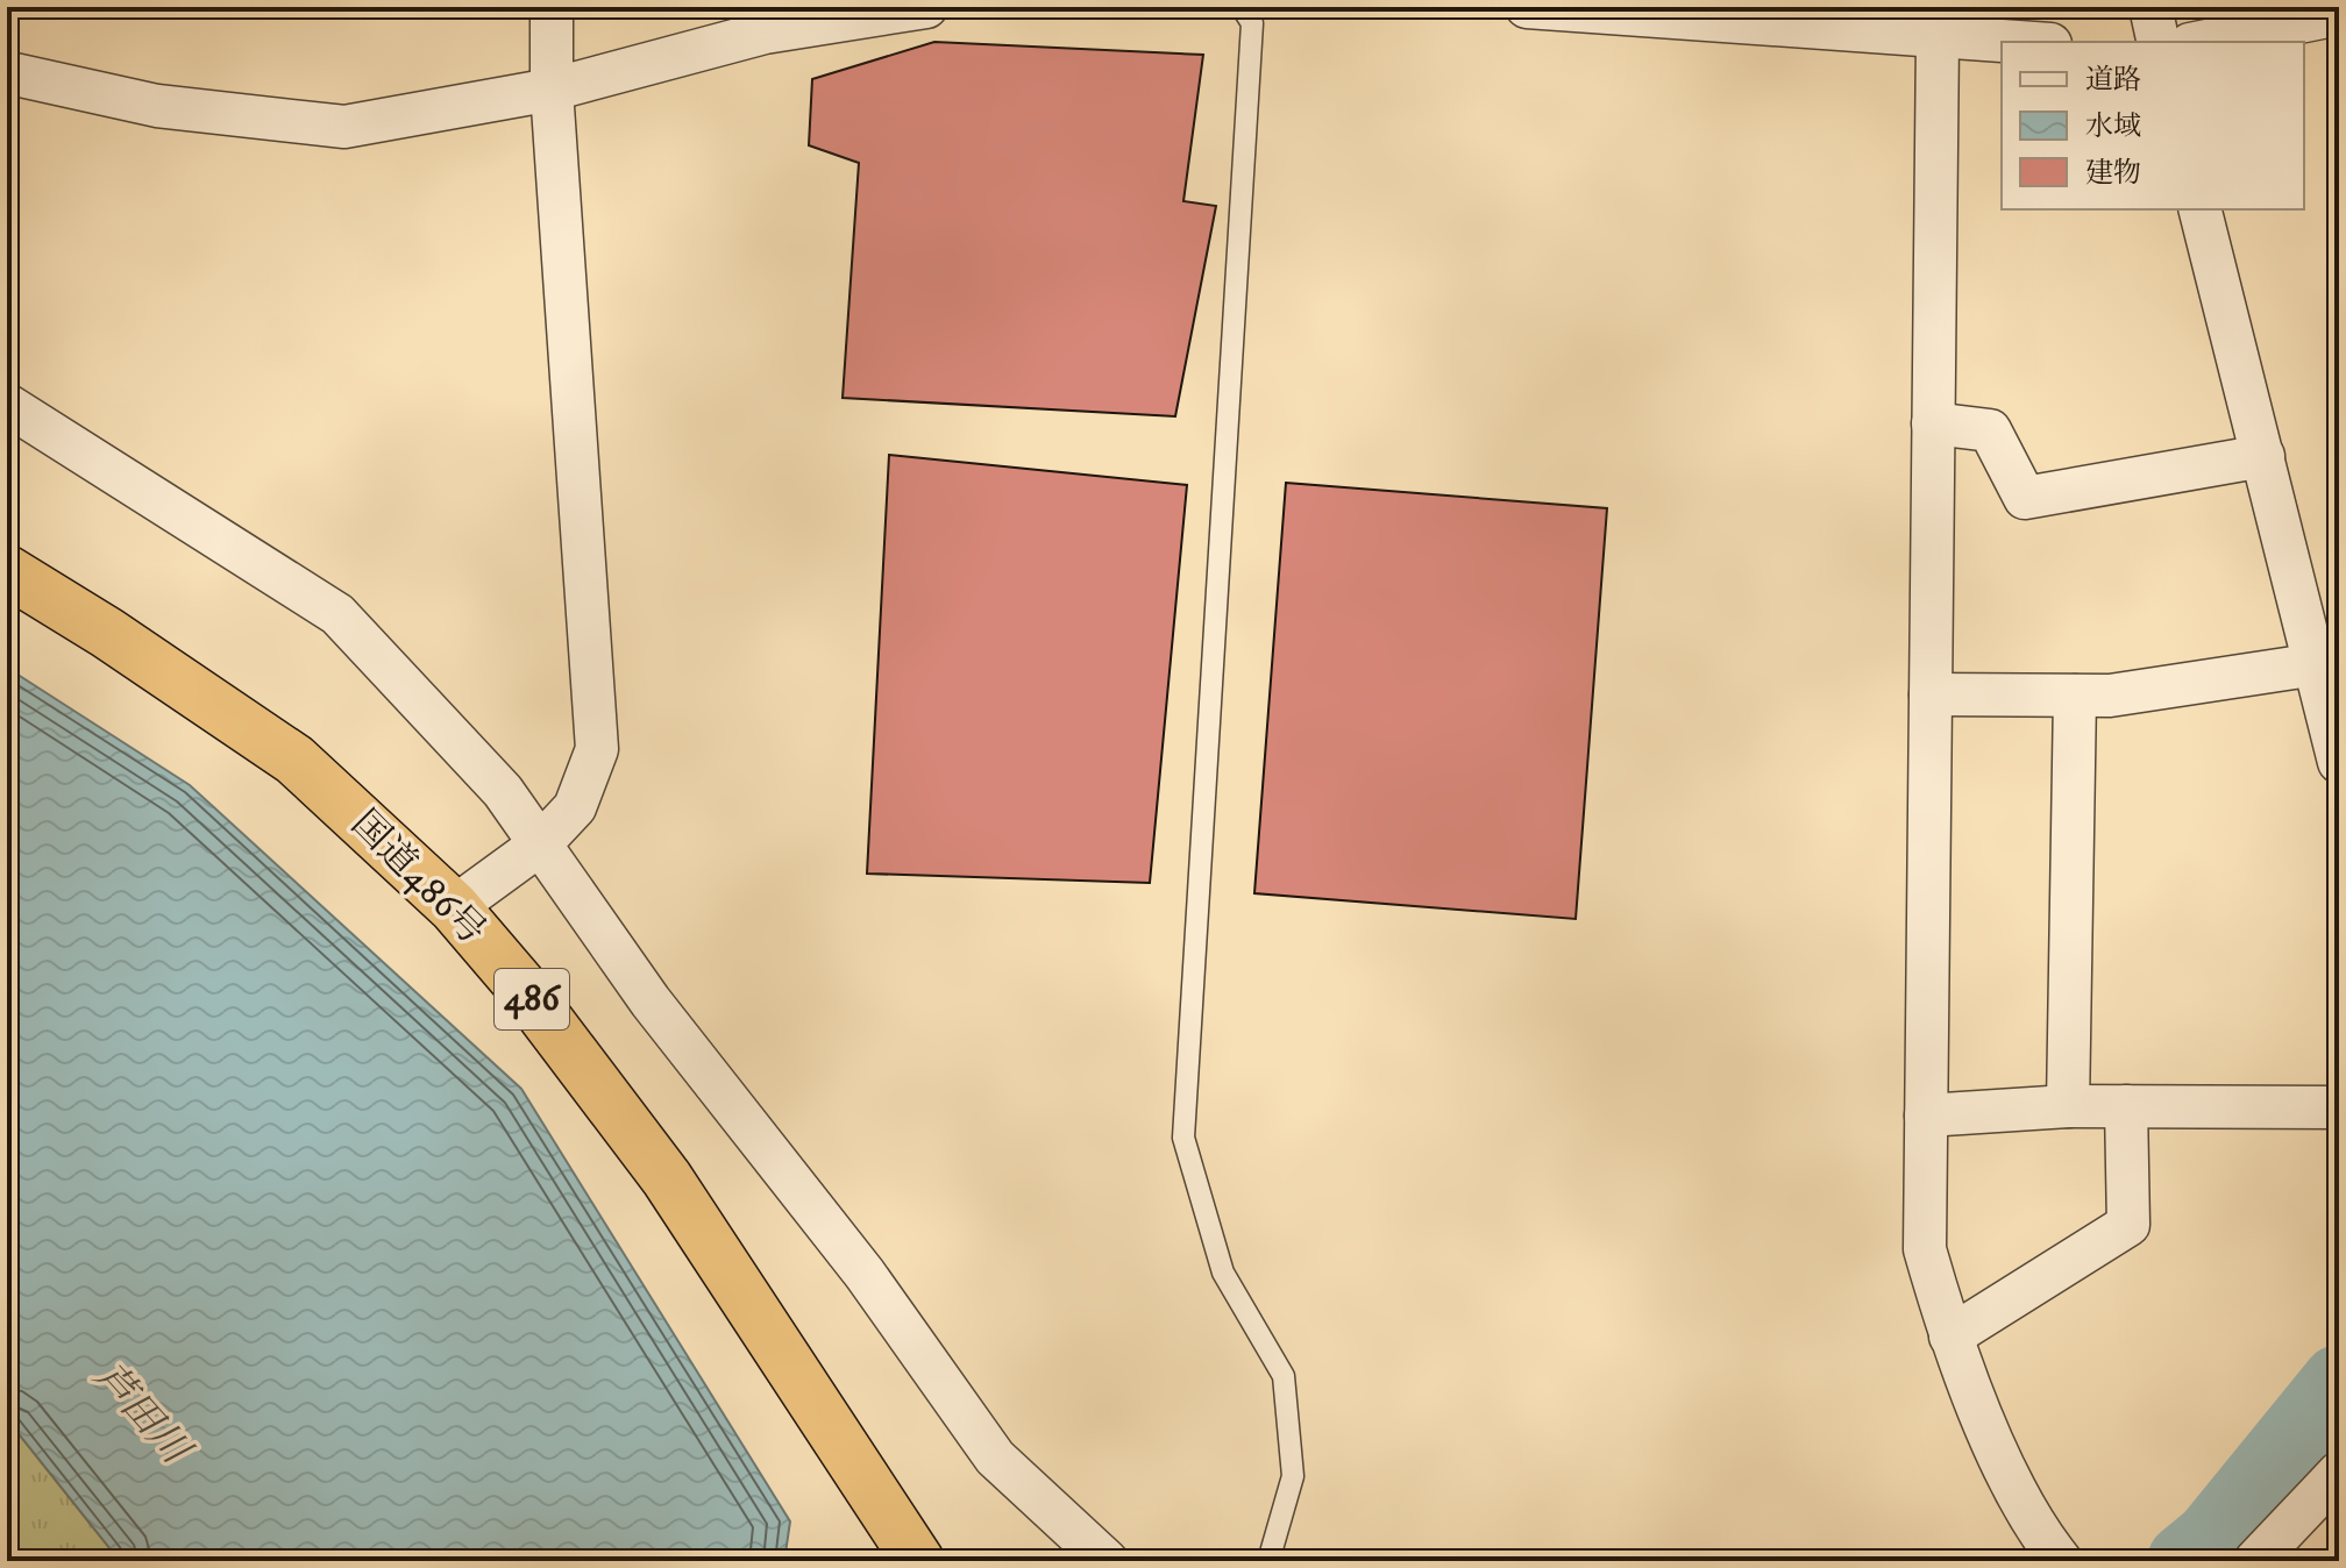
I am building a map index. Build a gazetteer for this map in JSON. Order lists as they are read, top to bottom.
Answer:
{
  "streets": {
    "highway": ["国道486号", "486"]
  },
  "water": ["芦田川"],
  "legend": ["道路", "水域", "建物"]
}
